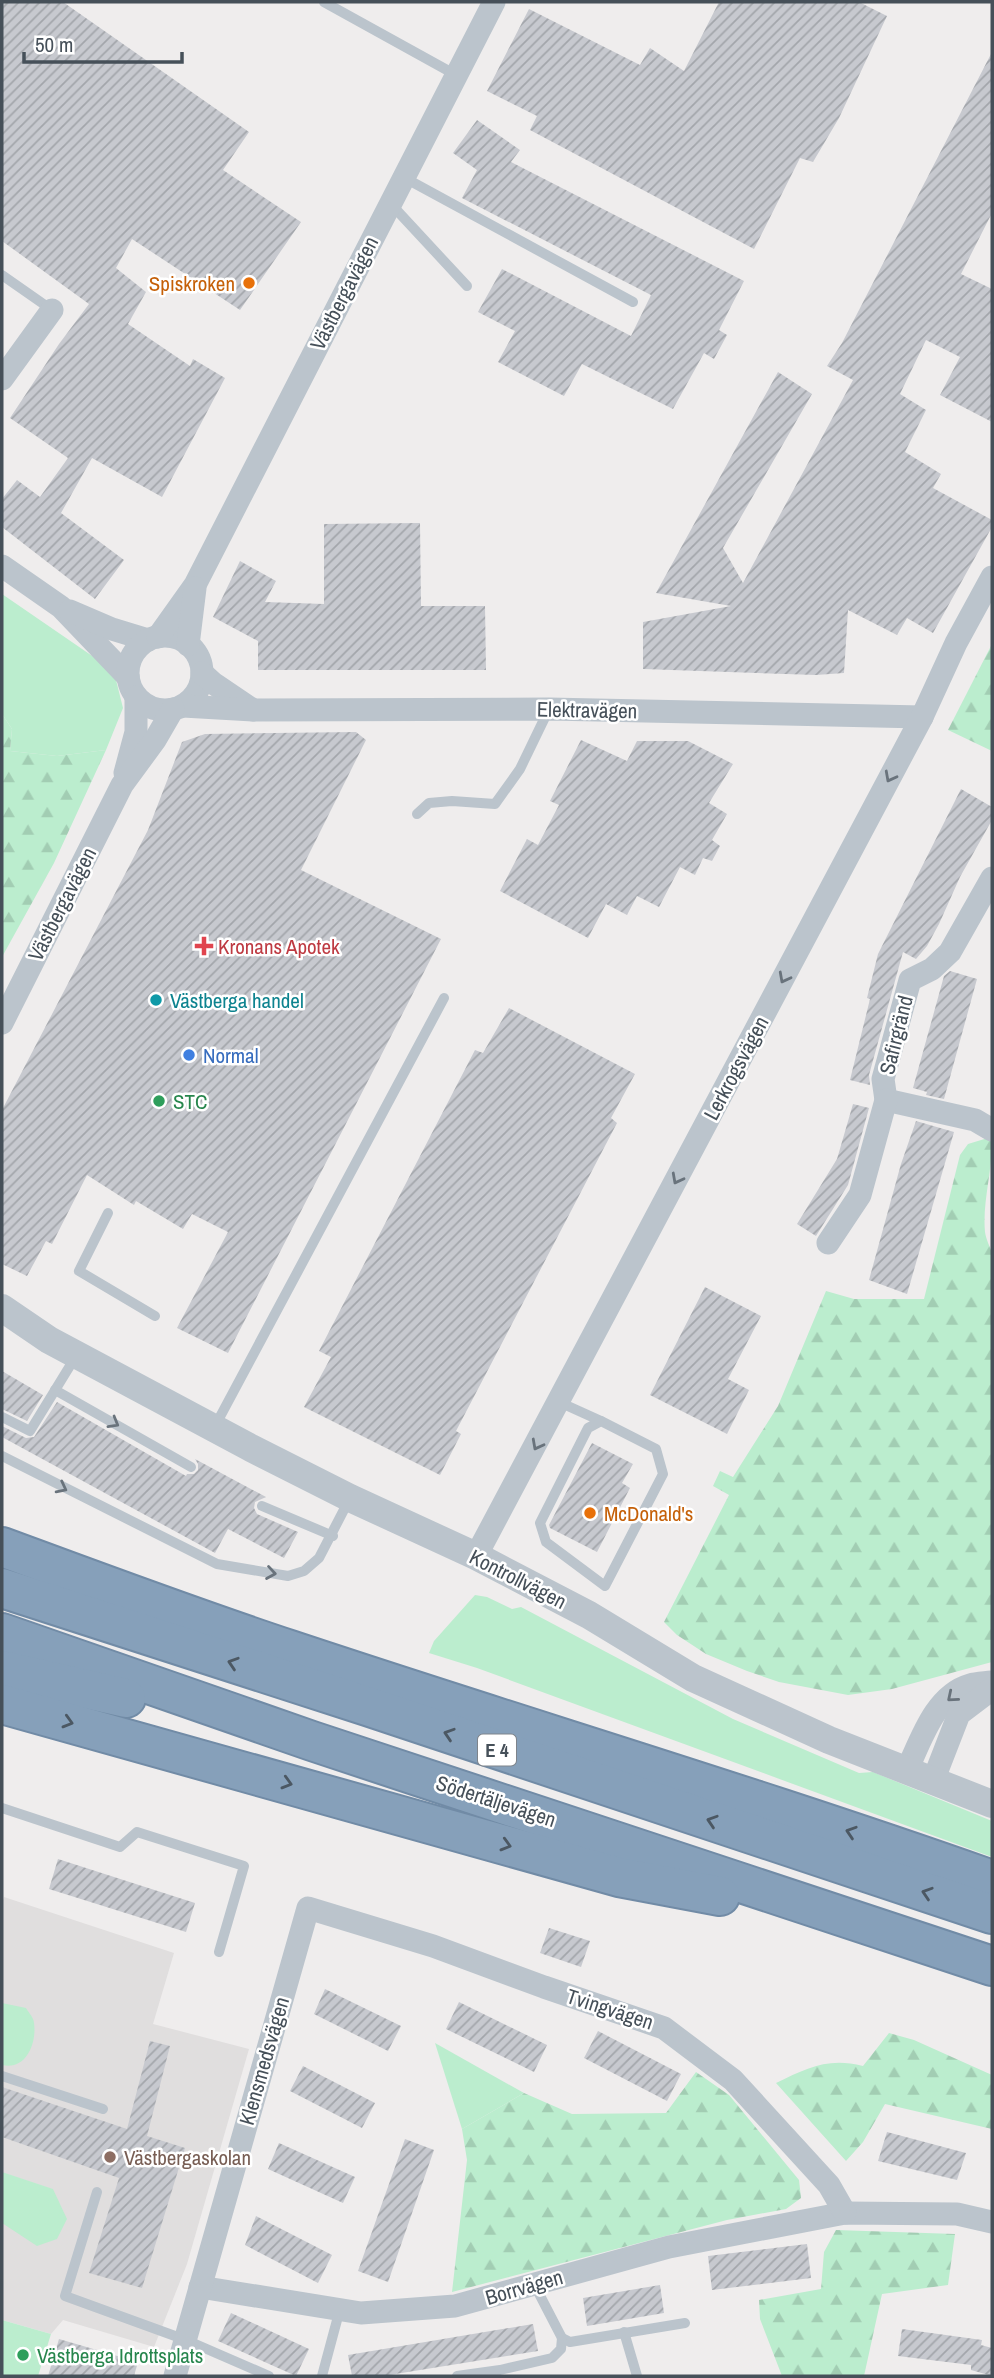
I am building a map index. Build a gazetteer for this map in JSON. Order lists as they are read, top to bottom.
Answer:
{
  "streets": {
    "highway": ["E 4", "Södertäljevägen"],
    "street": [
      "Västbergavägen",
      "Elektravägen",
      "Safirgränd",
      "Lerkrogsvägen",
      "Kontrollvägen",
      "Tvingvägen",
      "Klensmedsvägen",
      "Borrvägen"
    ]
  },
  "crossings": [
    ["Västbergavägen", "Elektravägen"],
    ["Elektravägen", "Lerkrogsvägen"],
    ["Lerkrogsvägen", "Kontrollvägen"],
    ["Tvingvägen", "Klensmedsvägen"],
    ["Tvingvägen", "Borrvägen"],
    ["Klensmedsvägen", "Borrvägen"]
  ],
  "one_way": ["Lerkrogsvägen"],
  "places": {
    "other": [
      "Spiskroken",
      "Västberga handel",
      "Normal",
      "STC",
      "McDonald's",
      "Västbergaskolan",
      "Västberga Idrottsplats"
    ],
    "health": ["Kronans Apotek"]
  },
  "scale_bar": "50 m"
}
